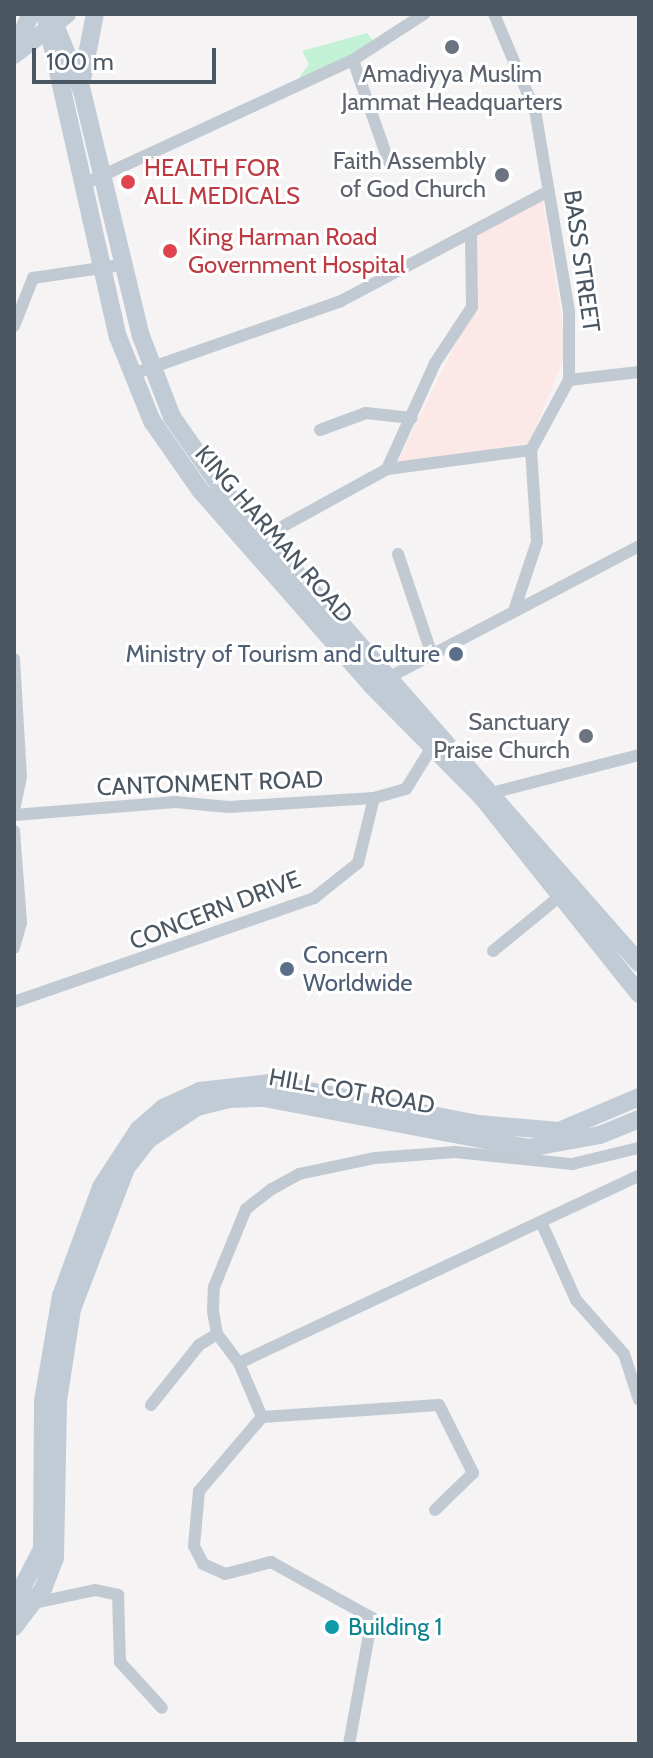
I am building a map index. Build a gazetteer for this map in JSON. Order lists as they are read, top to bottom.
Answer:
{
  "streets": {
    "main road": ["KING HARMAN ROAD", "HILL COT ROAD"],
    "street": ["BASS STREET", "CANTONMENT ROAD", "CONCERN DRIVE"]
  },
  "crossings": [
    ["KING HARMAN ROAD", "CANTONMENT ROAD"],
    ["CANTONMENT ROAD", "CONCERN DRIVE"]
  ],
  "places": [
    "Amadiyya Muslim Jammat Headquarters",
    "Faith Assembly of God Church",
    "HEALTH FOR ALL MEDICALS",
    "King Harman Road Government Hospital",
    "Ministry of Tourism and Culture",
    "Sanctuary Praise Church",
    "Concern Worldwide",
    "Building 1"
  ],
  "scale_bar": "100 m"
}
